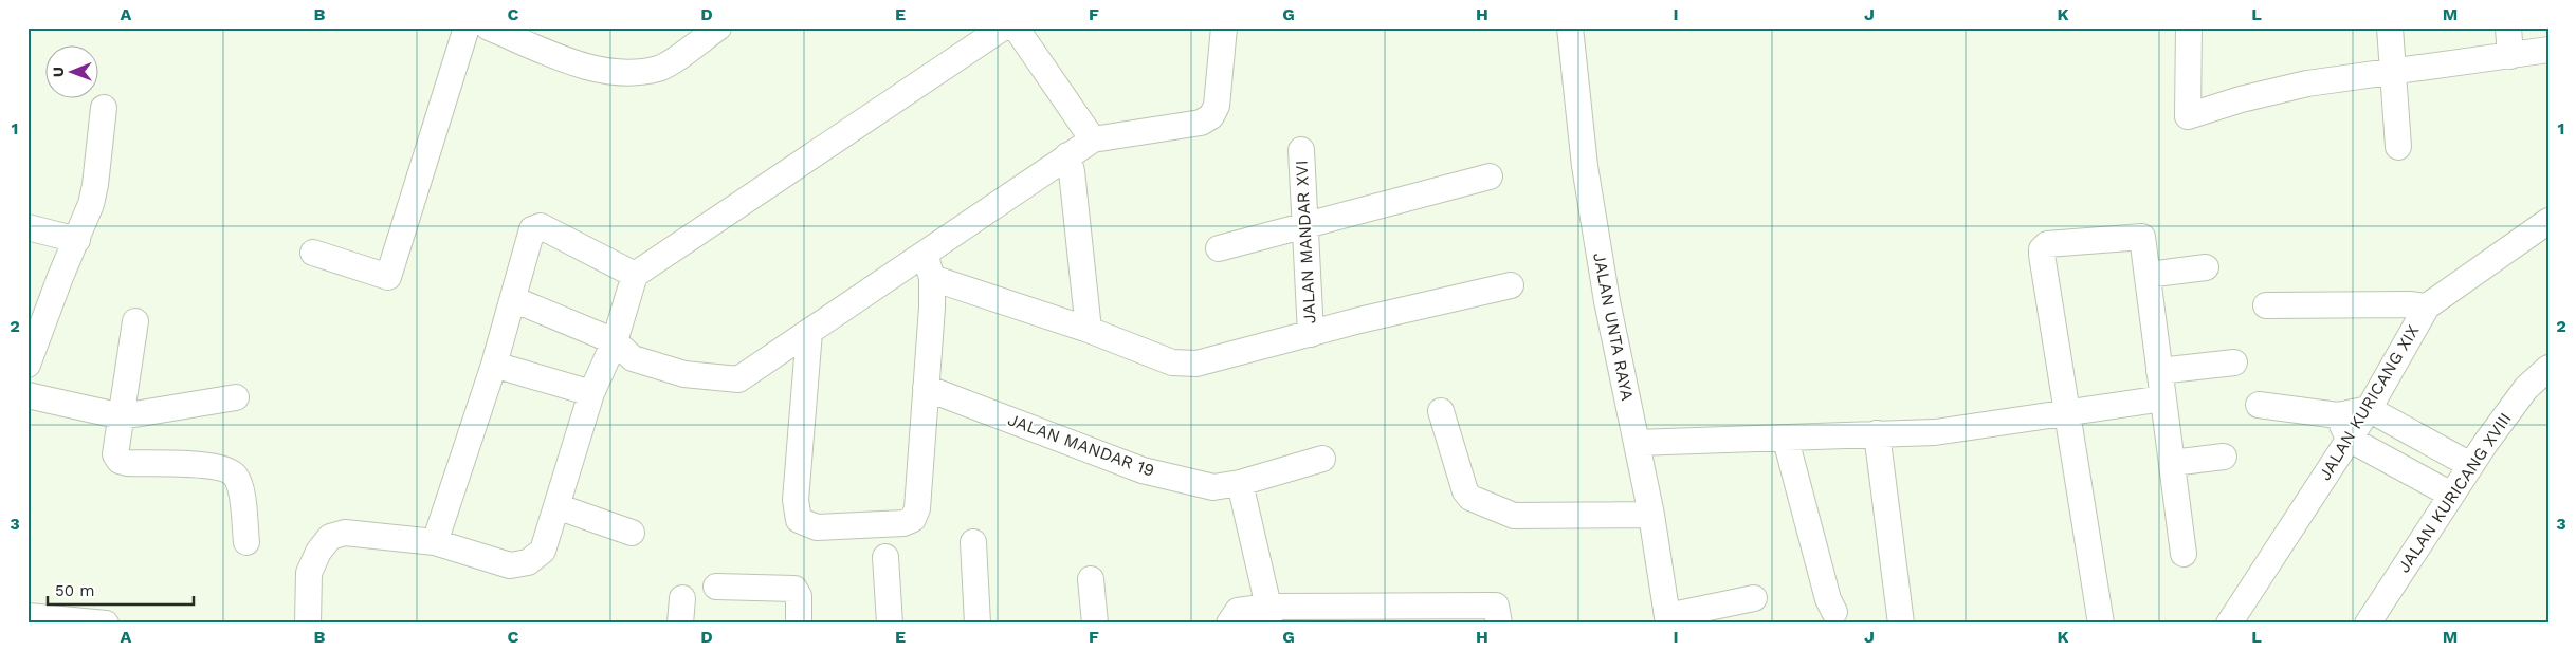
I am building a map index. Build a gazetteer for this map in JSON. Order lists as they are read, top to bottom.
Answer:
{
  "streets": {
    "street": [
      "JALAN MANDAR XVI",
      "JALAN UNTA RAYA",
      "JALAN KURICANG XIX",
      "JALAN MANDAR 19",
      "JALAN KURICANG XVIII"
    ]
  },
  "scale_bar": "50 m",
  "north": "left",
  "grid": {
    "columns": [
      "A",
      "B",
      "C",
      "D",
      "E",
      "F",
      "G",
      "H",
      "I",
      "J",
      "K",
      "L",
      "M"
    ],
    "rows": ["1", "2", "3"]
  }
}
